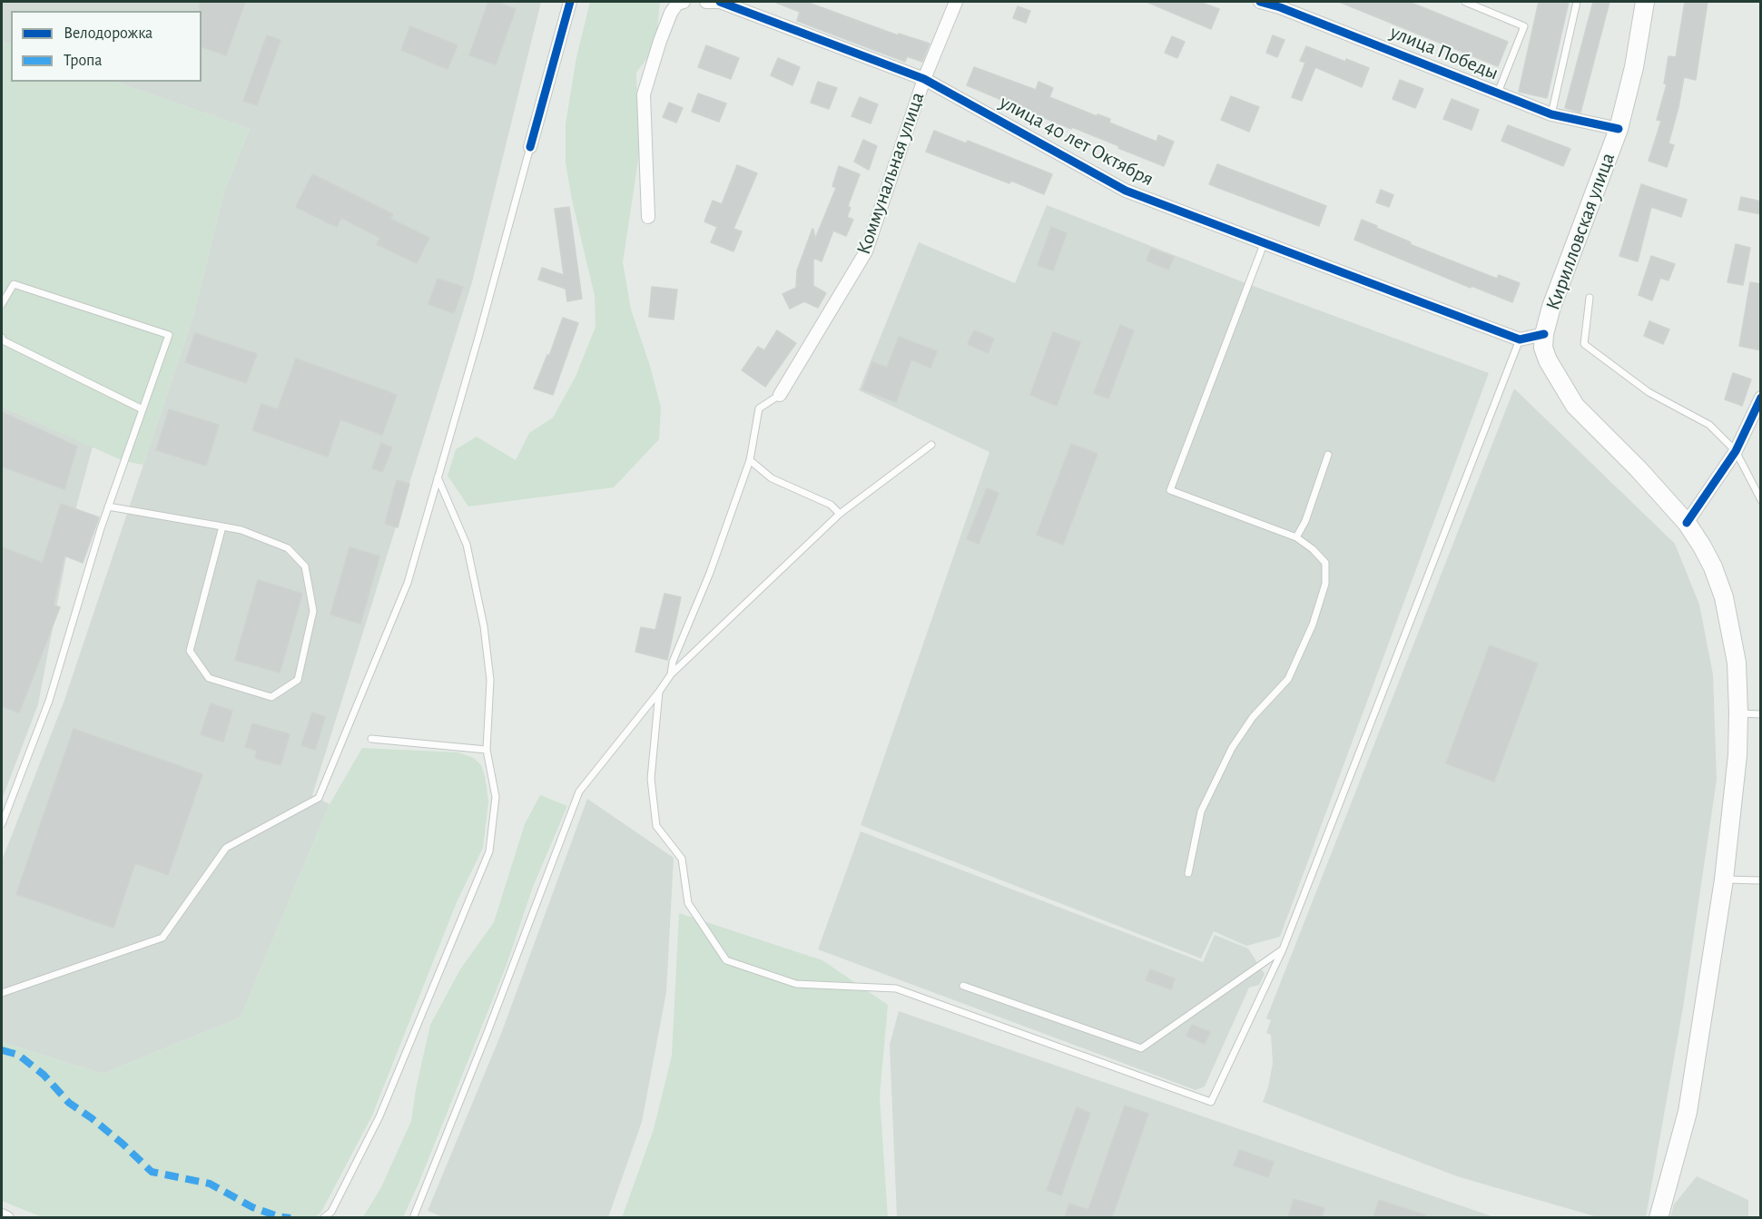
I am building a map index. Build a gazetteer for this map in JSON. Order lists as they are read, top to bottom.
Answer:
{
  "streets": {
    "main road": ["Кирилловская улица"],
    "street": ["улица Победы", "улица 40 лет Октября", "Коммунальная улица"]
  },
  "crossings": [
    ["улица Победы", "Кирилловская улица"],
    ["улица 40 лет Октября", "Коммунальная улица"]
  ],
  "legend": ["Велодорожка", "Тропа"]
}
